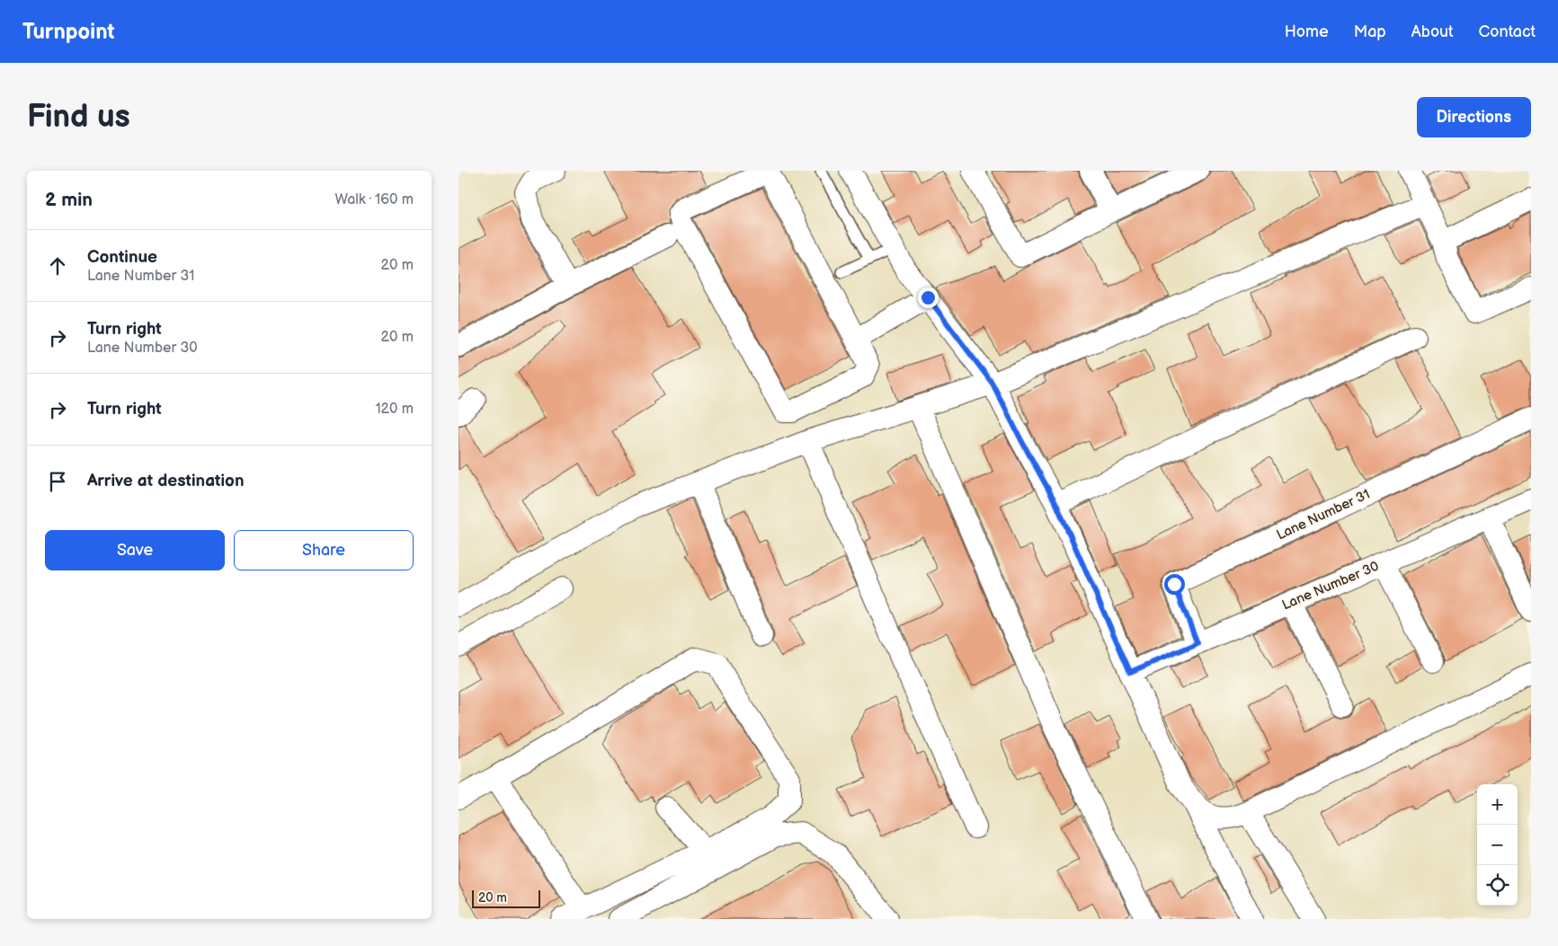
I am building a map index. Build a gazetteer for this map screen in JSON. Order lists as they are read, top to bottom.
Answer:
{
  "streets": {
    "street": ["Lane Number 31", "Lane Number 30"]
  },
  "crossings": [
    ["Lane Number 31", "Lane Number 30"]
  ],
  "scale_bar": "20 m",
  "page": {
    "header": "Turnpoint",
    "nav": [
      "Home",
      "Map",
      "About",
      "Contact"
    ],
    "buttons": [
      "Directions",
      ["Save", "Share"]
    ],
    "title": "Find us",
    "heading": ["2 min", "Walk · 160 m"],
    "list": [
      ["Continue", "Lane Number 31", "20 m"],
      ["Turn right", "Lane Number 30", "20 m"],
      ["Turn right", "120 m"],
      "Arrive at destination"
    ],
    "map_buttons": ["+", "−"],
    "scale": "20 m"
  }
}
